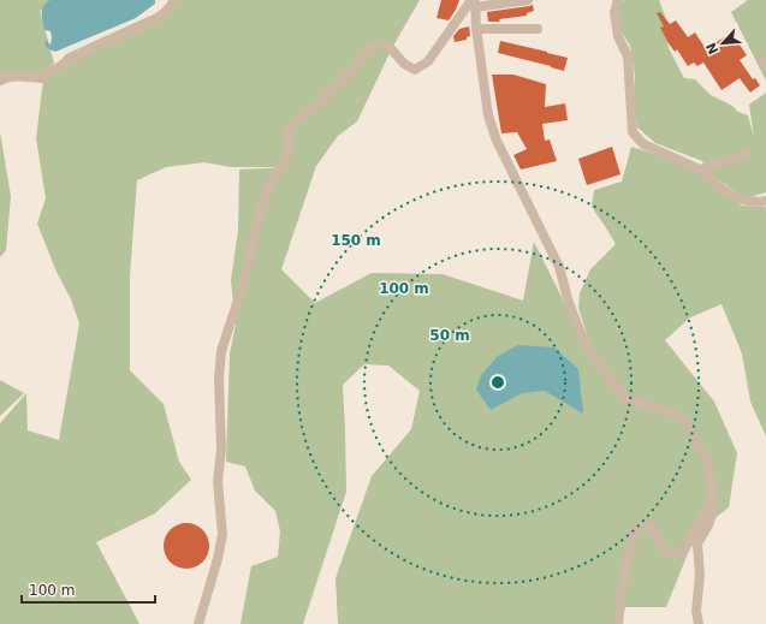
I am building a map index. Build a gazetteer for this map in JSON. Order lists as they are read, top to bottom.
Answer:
{
  "scale_bar": "100 m",
  "north": "bottom left",
  "rings": ["150 m", "100 m", "50 m"]
}
